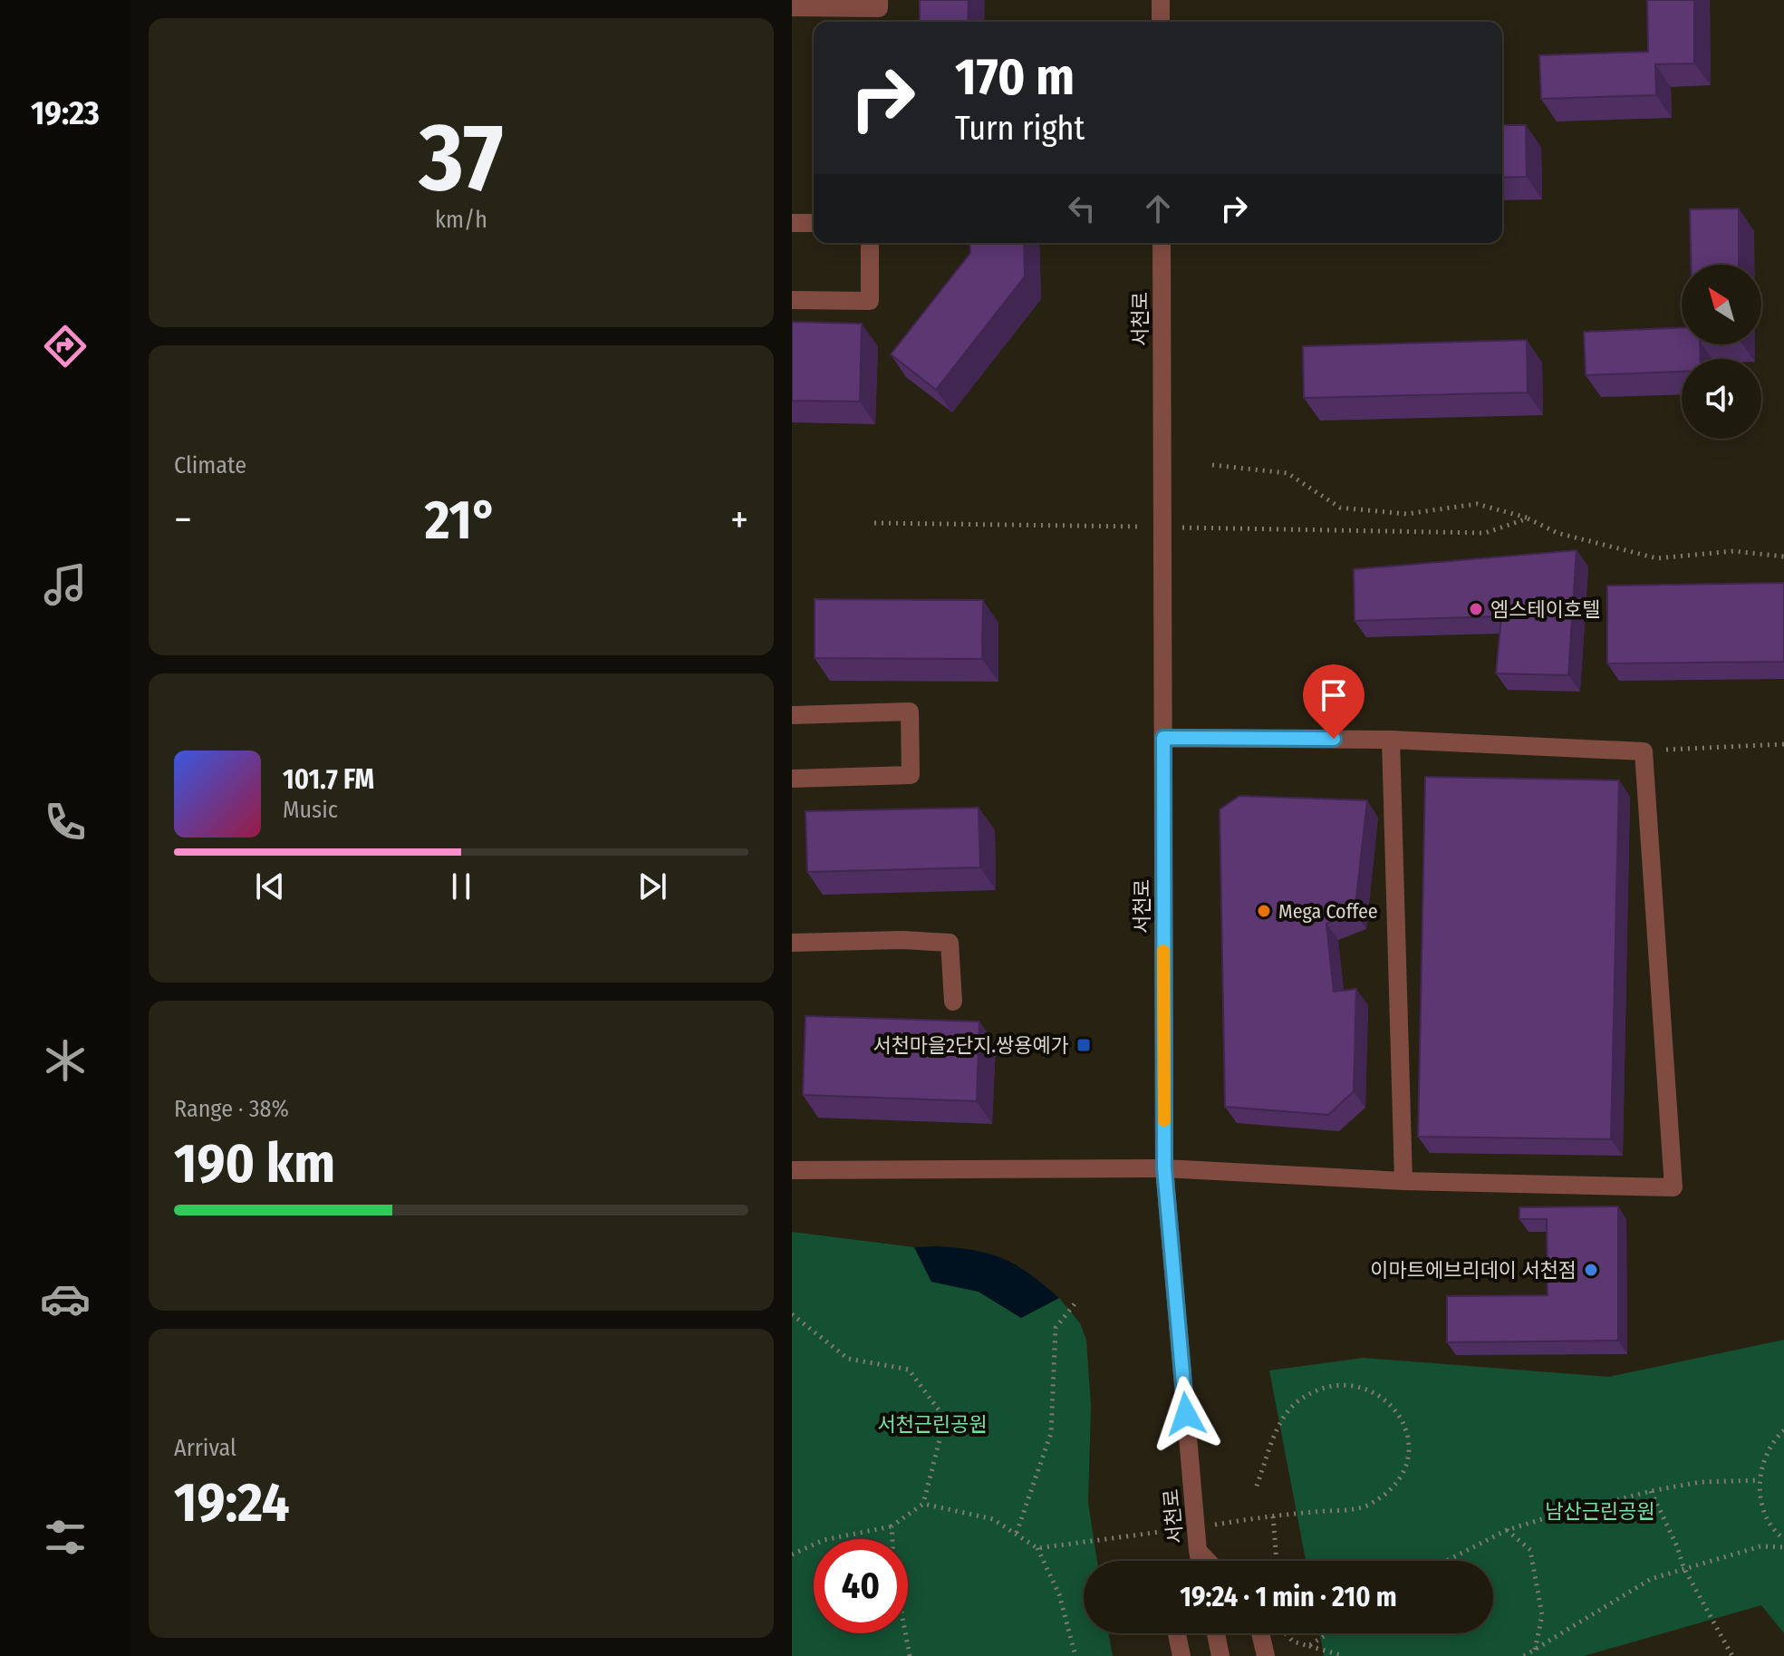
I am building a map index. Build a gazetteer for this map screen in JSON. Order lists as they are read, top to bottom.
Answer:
{
  "streets": {
    "street": ["서천로"]
  },
  "parks": ["서천근린공원", "남산근린공원"],
  "places": {
    "other": ["엠스테이호텔", "Mega Coffee", "이마트에브리데이 서천점"],
    "transit": ["서천마을2단지.쌍용예가"]
  },
  "north": "top left",
  "page": {
    "tabs": "19:23",
    "tile": [
      ["37", "km/h"],
      "Climate",
      ["Range · 38%", "190 km"],
      ["Arrival", "19:24"]
    ],
    "turn": ["170 m", "Turn right"],
    "heat": ["−", "21°", "+"],
    "song": ["101.7 FM", "Music"],
    "limit": "40",
    "trip": "19:24 · 1 min · 210 m"
  }
}
